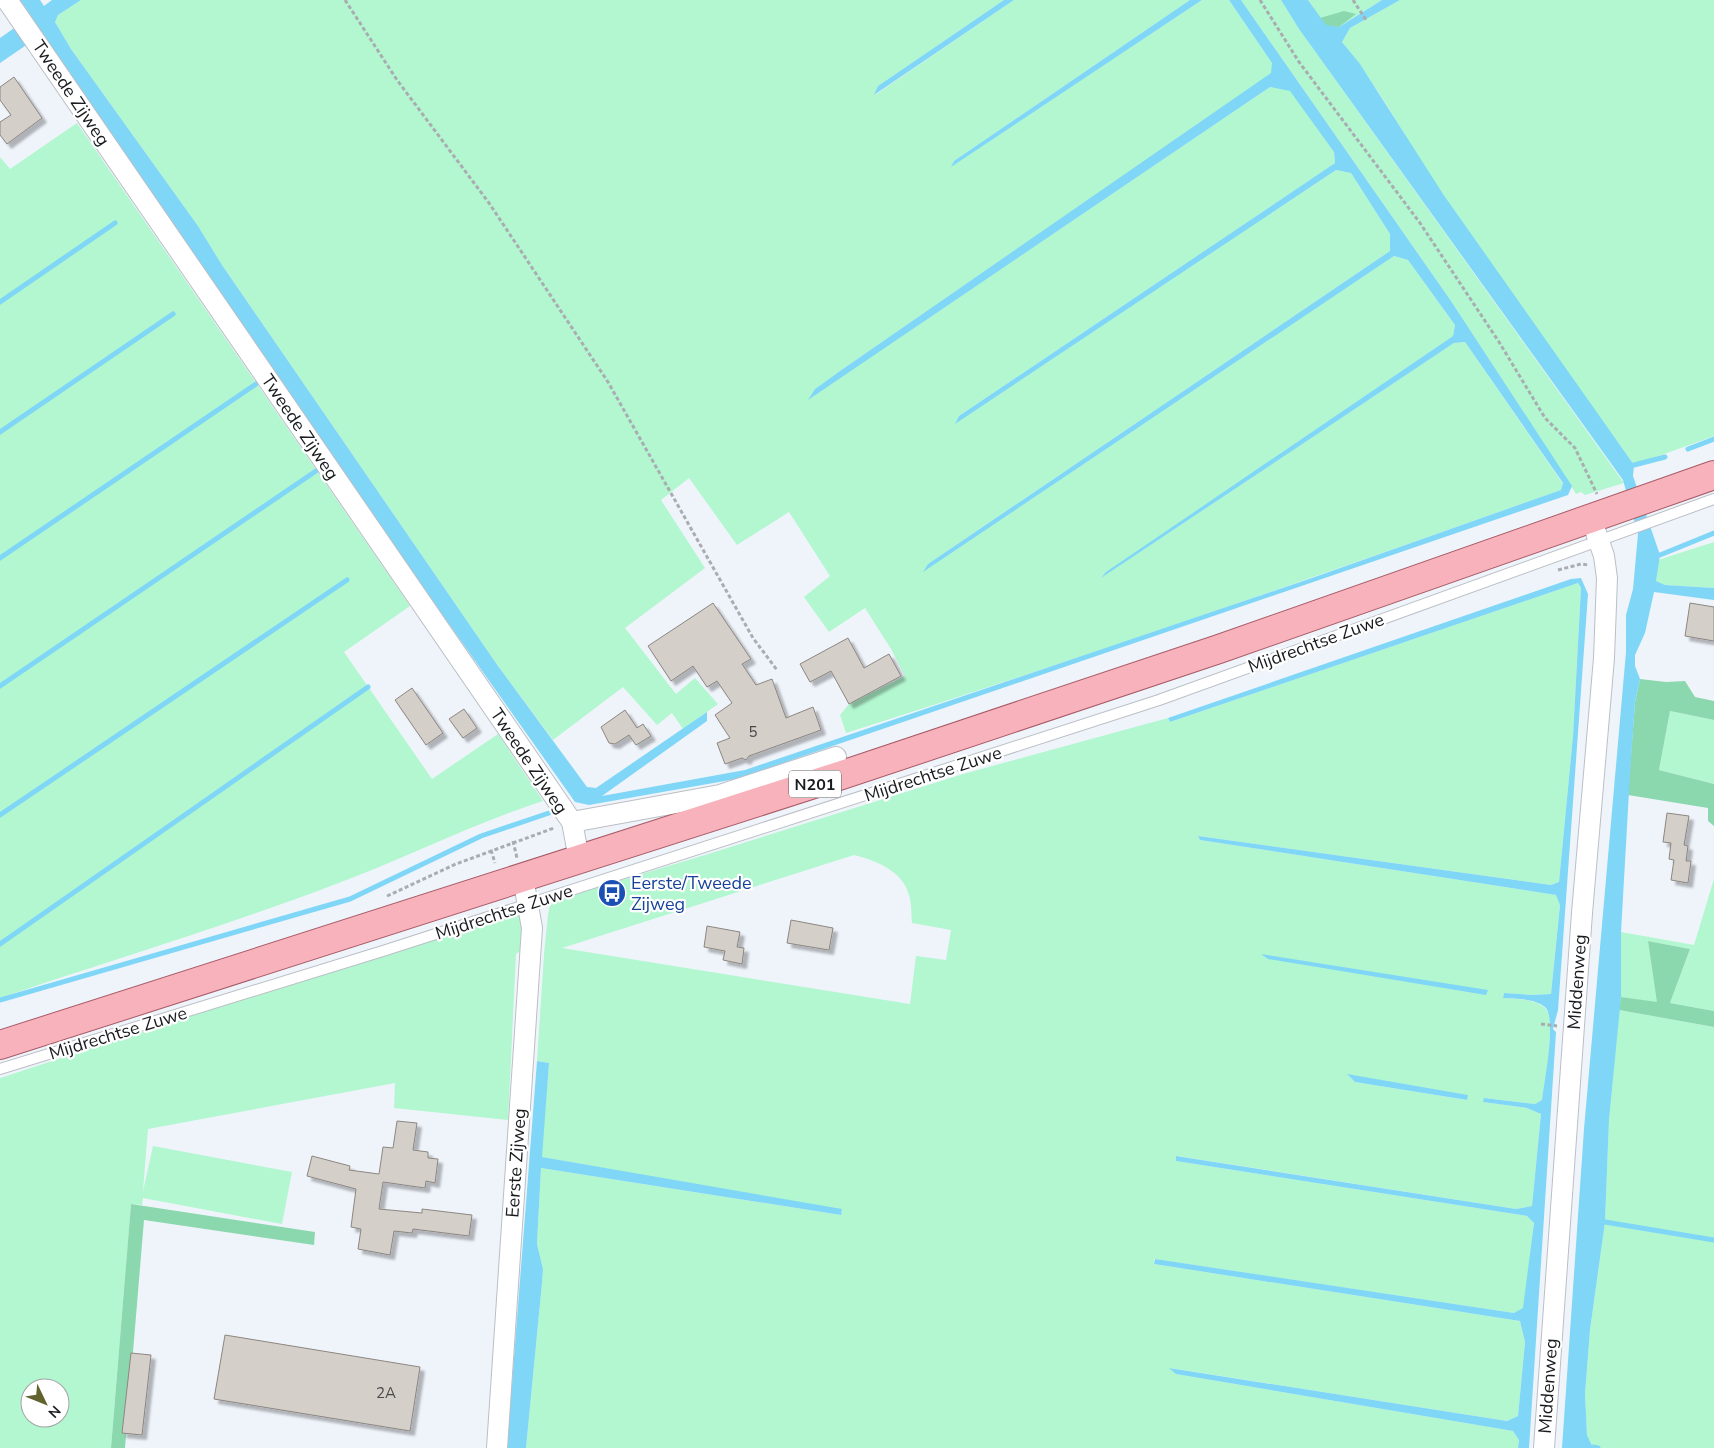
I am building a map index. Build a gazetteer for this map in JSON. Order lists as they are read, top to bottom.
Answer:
{
  "streets": {
    "main road": ["Mijdrechtse Zuwe", "N201"],
    "street": ["Tweede Zijweg", "Middenweg", "Eerste Zijweg"]
  },
  "crossings": [
    ["Tweede Zijweg", "Mijdrechtse Zuwe"],
    ["Mijdrechtse Zuwe", "Middenweg"],
    ["Mijdrechtse Zuwe", "Eerste Zijweg"]
  ],
  "places": {
    "bus stop": ["Eerste/Tweede Zijweg"]
  },
  "house_numbers": ["5", "2A"],
  "north": "bottom right"
}
